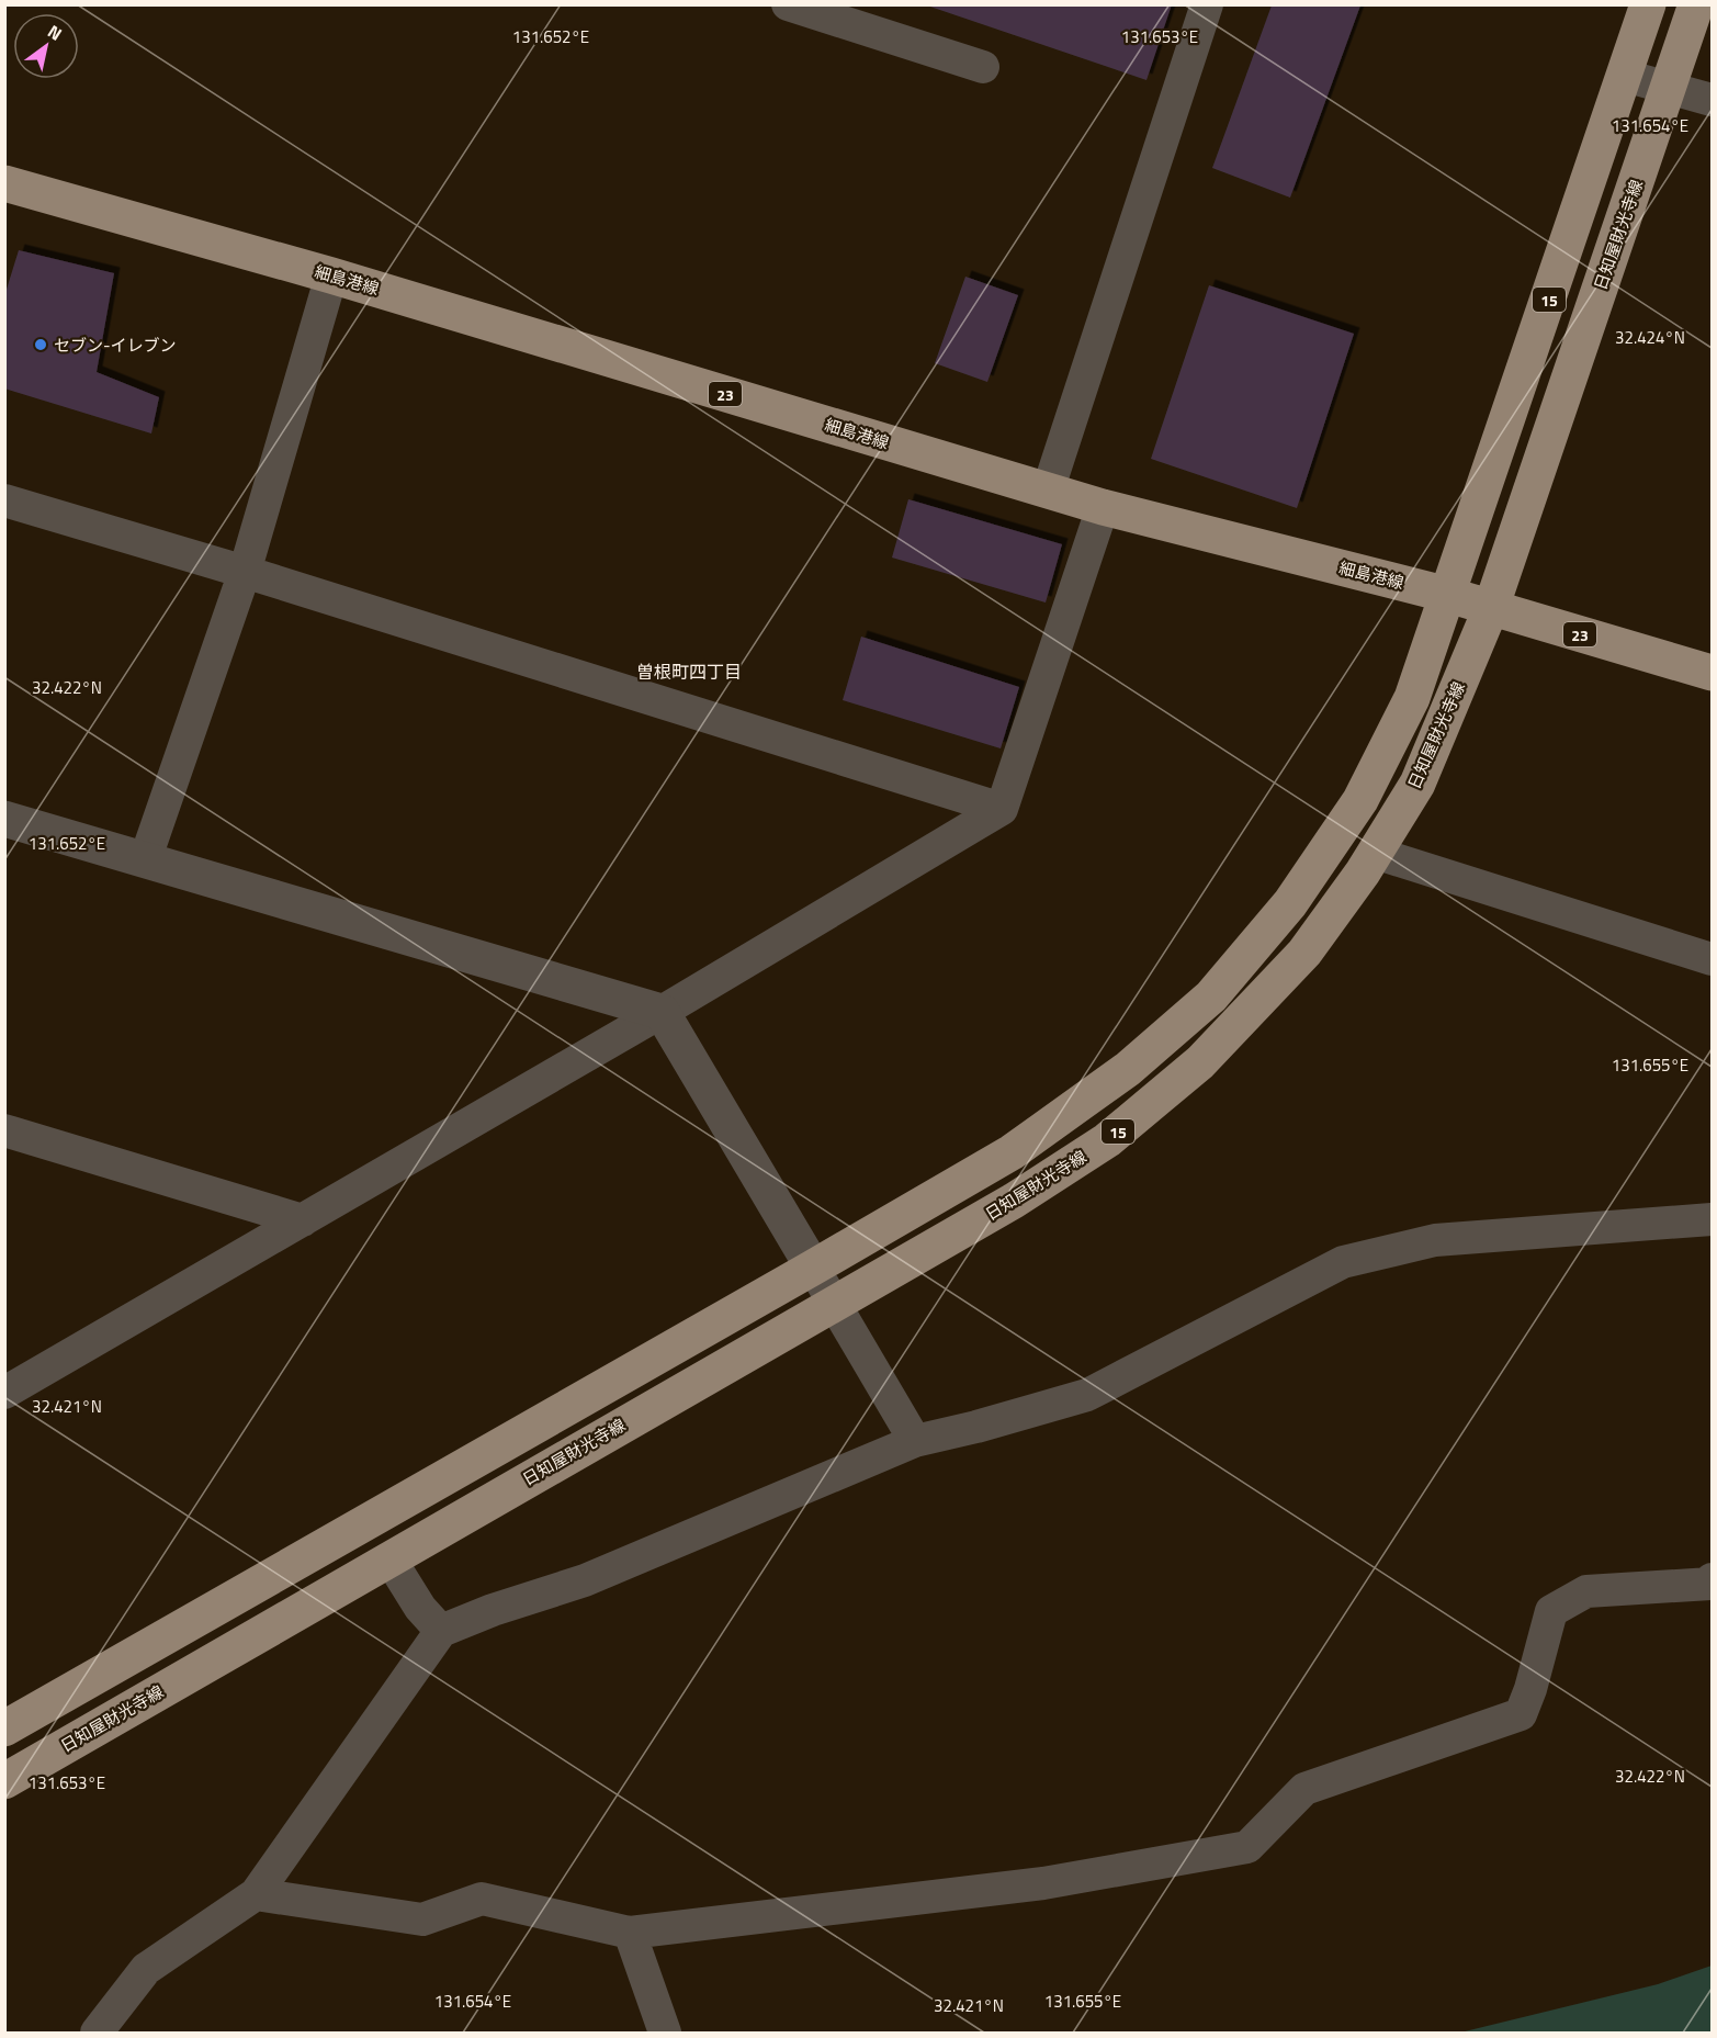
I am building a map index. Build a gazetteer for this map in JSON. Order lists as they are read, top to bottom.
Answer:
{
  "streets": {
    "main road": [
      "日知屋財光寺線",
      "細島港線",
      "15",
      "23"
    ]
  },
  "crossings": [
    ["日知屋財光寺線", "細島港線"],
    ["細島港線", "15"]
  ],
  "districts": ["曽根町四丁目"],
  "places": ["セブン-イレブン"],
  "north": "top right",
  "coordinates": [
    "131.652°E",
    "131.653°E",
    "131.654°E",
    "32.424°N",
    "32.422°N",
    "131.655°E",
    "32.421°N"
  ]
}
